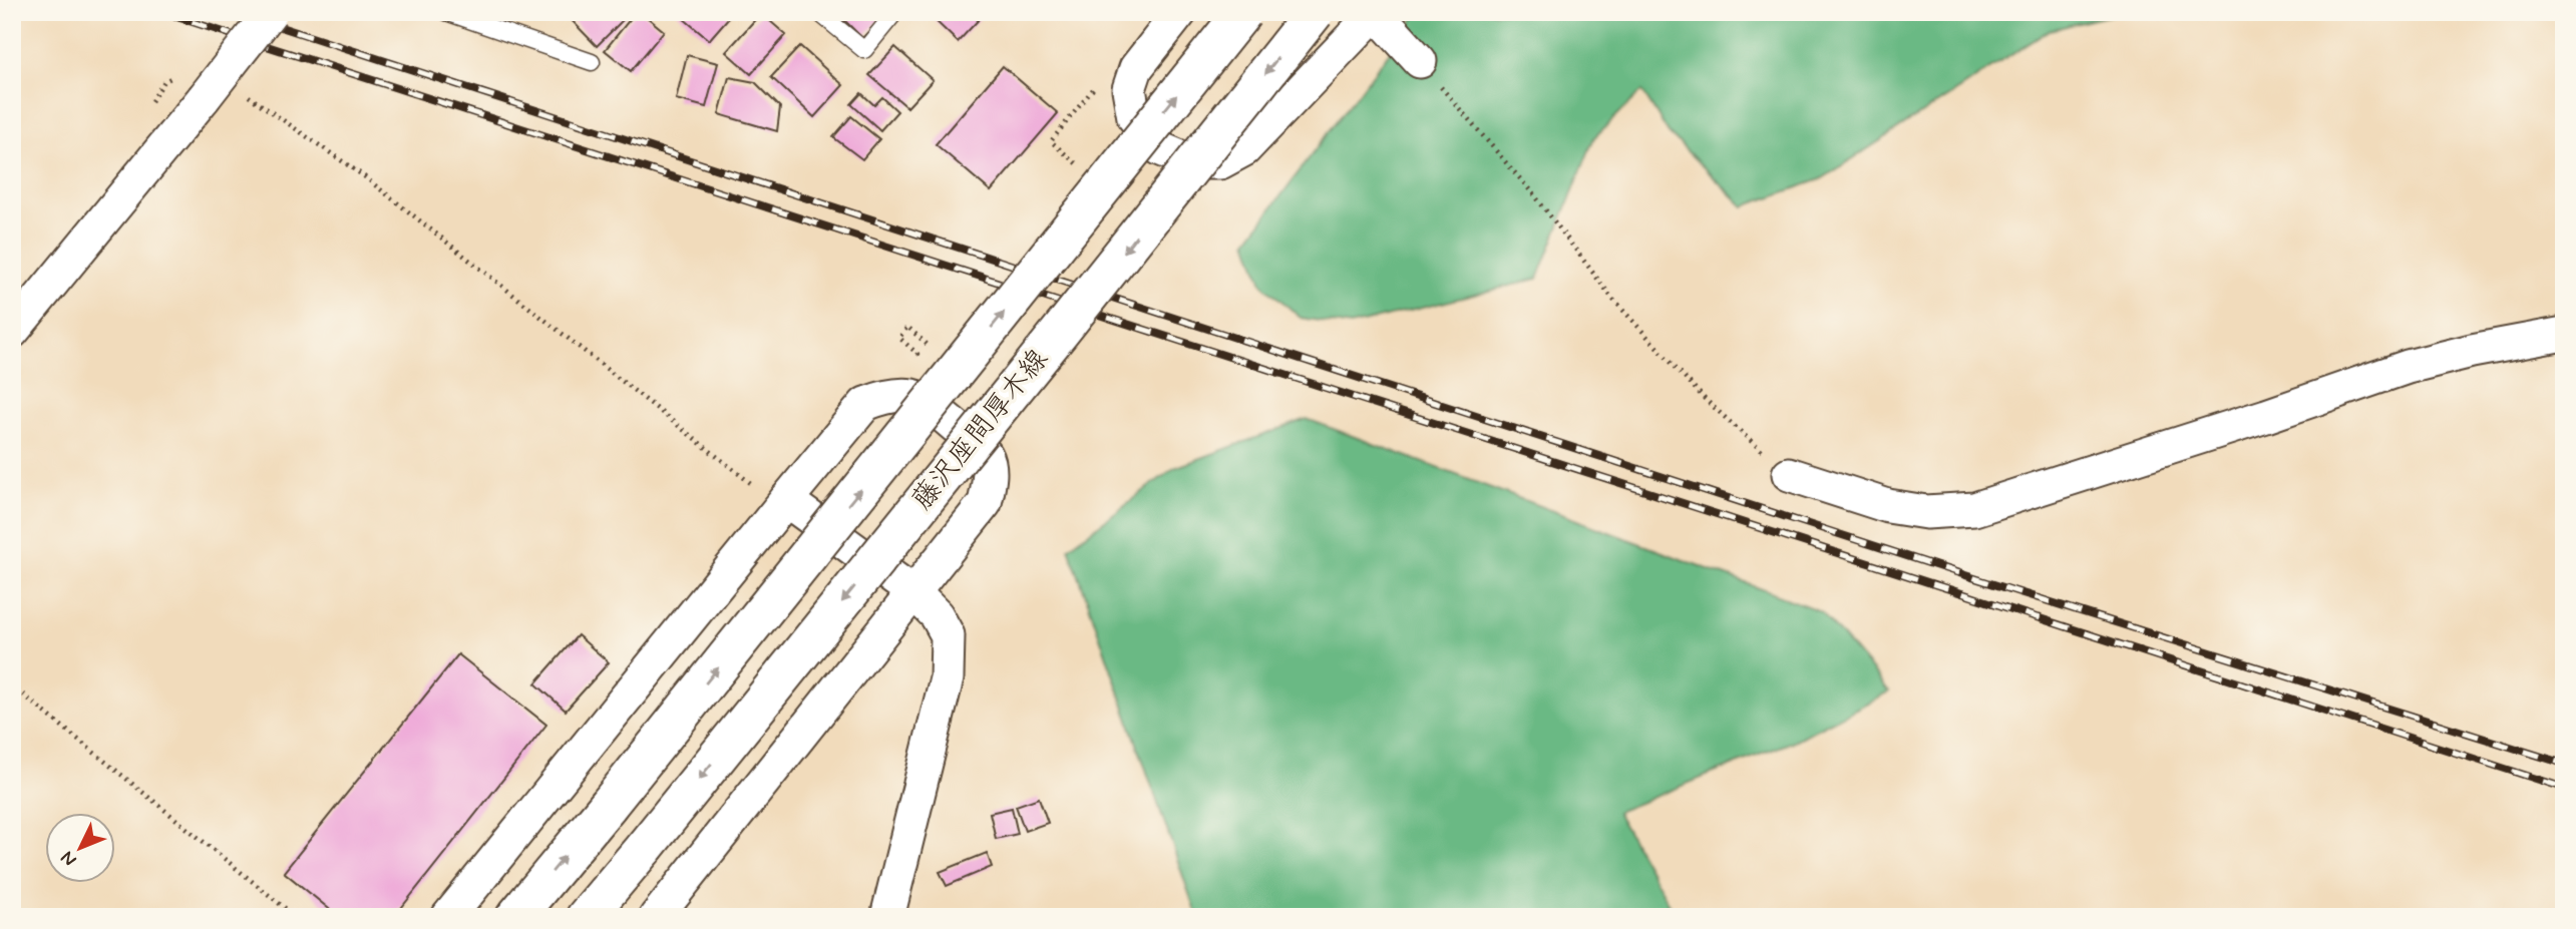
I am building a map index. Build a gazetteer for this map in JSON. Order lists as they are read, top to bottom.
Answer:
{
  "streets": {
    "main road": ["藤沢座間厚木線"]
  },
  "north": "bottom left"
}
